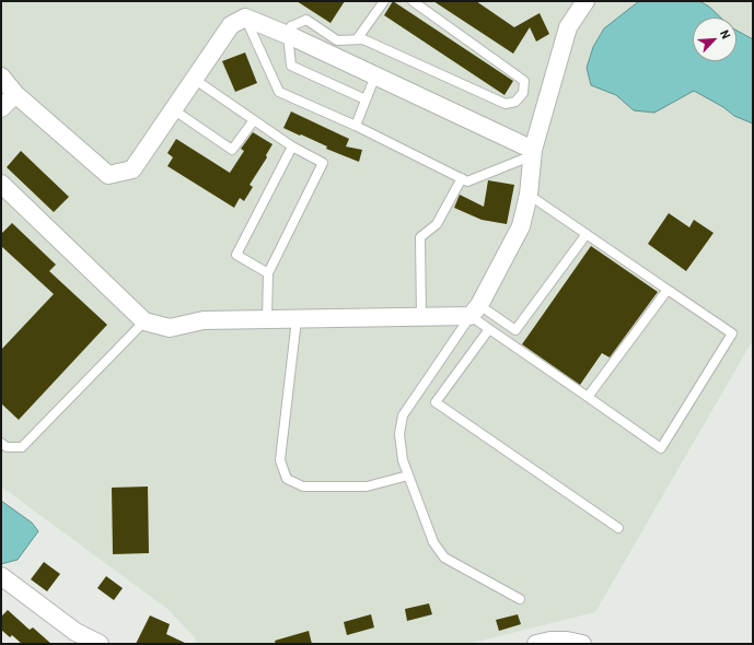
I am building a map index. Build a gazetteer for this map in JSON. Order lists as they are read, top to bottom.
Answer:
{
  "north": "top right"
}
